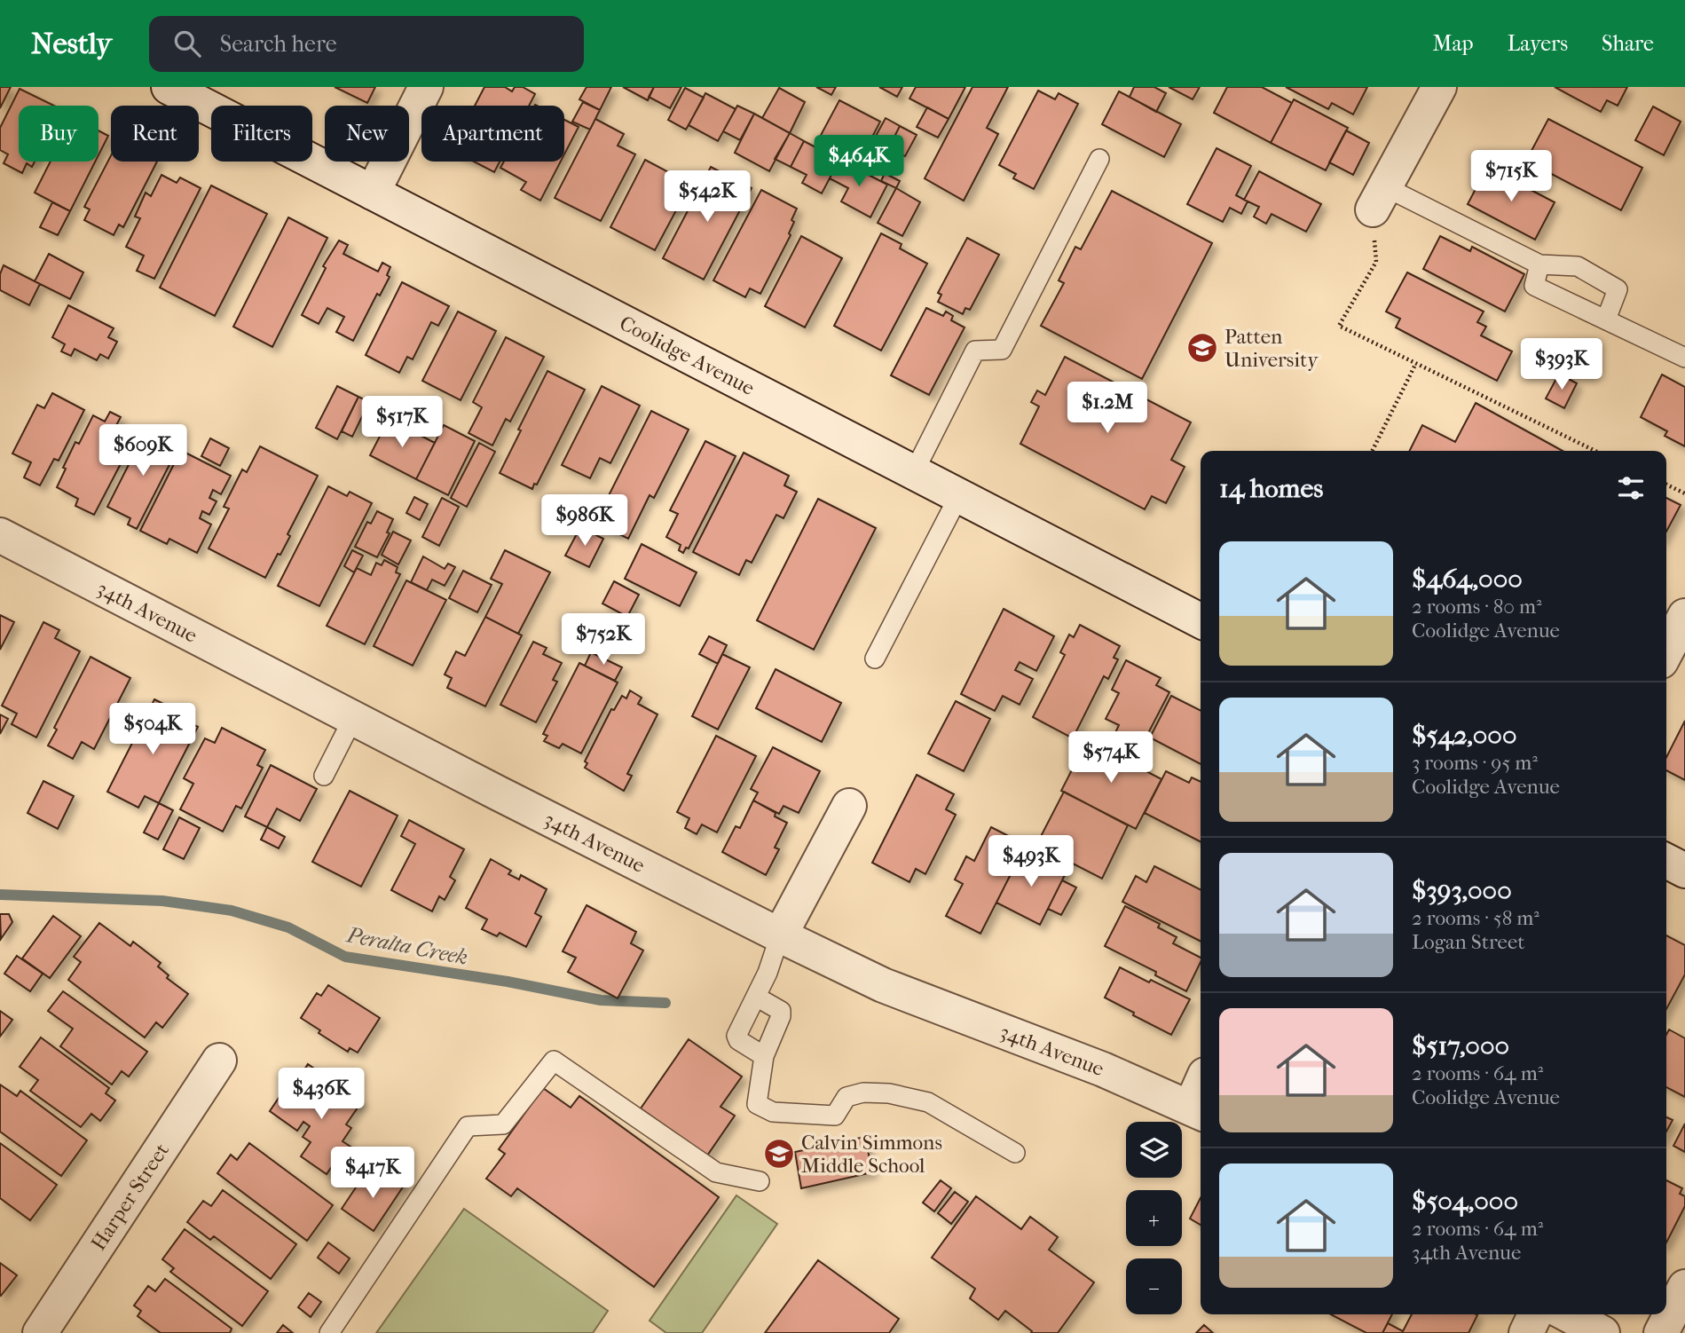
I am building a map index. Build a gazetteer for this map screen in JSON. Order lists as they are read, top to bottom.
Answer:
{
  "streets": {
    "street": ["Coolidge Avenue", "34th Avenue", "Harper Street"]
  },
  "water": ["Peralta Creek"],
  "places": {
    "school or university": ["Patten University", "Calvin Simmons Middle School"]
  },
  "page": {
    "header": "Nestly",
    "search": "Search here",
    "nav": ["Map", "Layers", "Share"],
    "chip": [
      "Buy",
      "Rent",
      "Filters",
      "New",
      "Apartment"
    ],
    "price": [
      "$464K",
      "$715K",
      "$542K",
      "$393K",
      "$1.2M",
      "$517K",
      "$609K",
      "$986K",
      "$752K",
      "$504K",
      "$574K",
      "$493K",
      "$436K",
      "$417K"
    ],
    "heading": "14 homes",
    "list": [
      {
        "name": "$464,000",
        "note": "2 rooms · 80 m² · Coolidge Avenue"
      },
      {
        "name": "$542,000",
        "note": "3 rooms · 95 m² · Coolidge Avenue"
      },
      {
        "name": "$393,000",
        "note": "2 rooms · 58 m² · Logan Street"
      },
      {
        "name": "$517,000",
        "note": "2 rooms · 64 m² · Coolidge Avenue"
      },
      {
        "name": "$504,000",
        "note": "2 rooms · 64 m² · 34th Avenue"
      }
    ],
    "map_buttons": ["+", "−"]
  }
}
